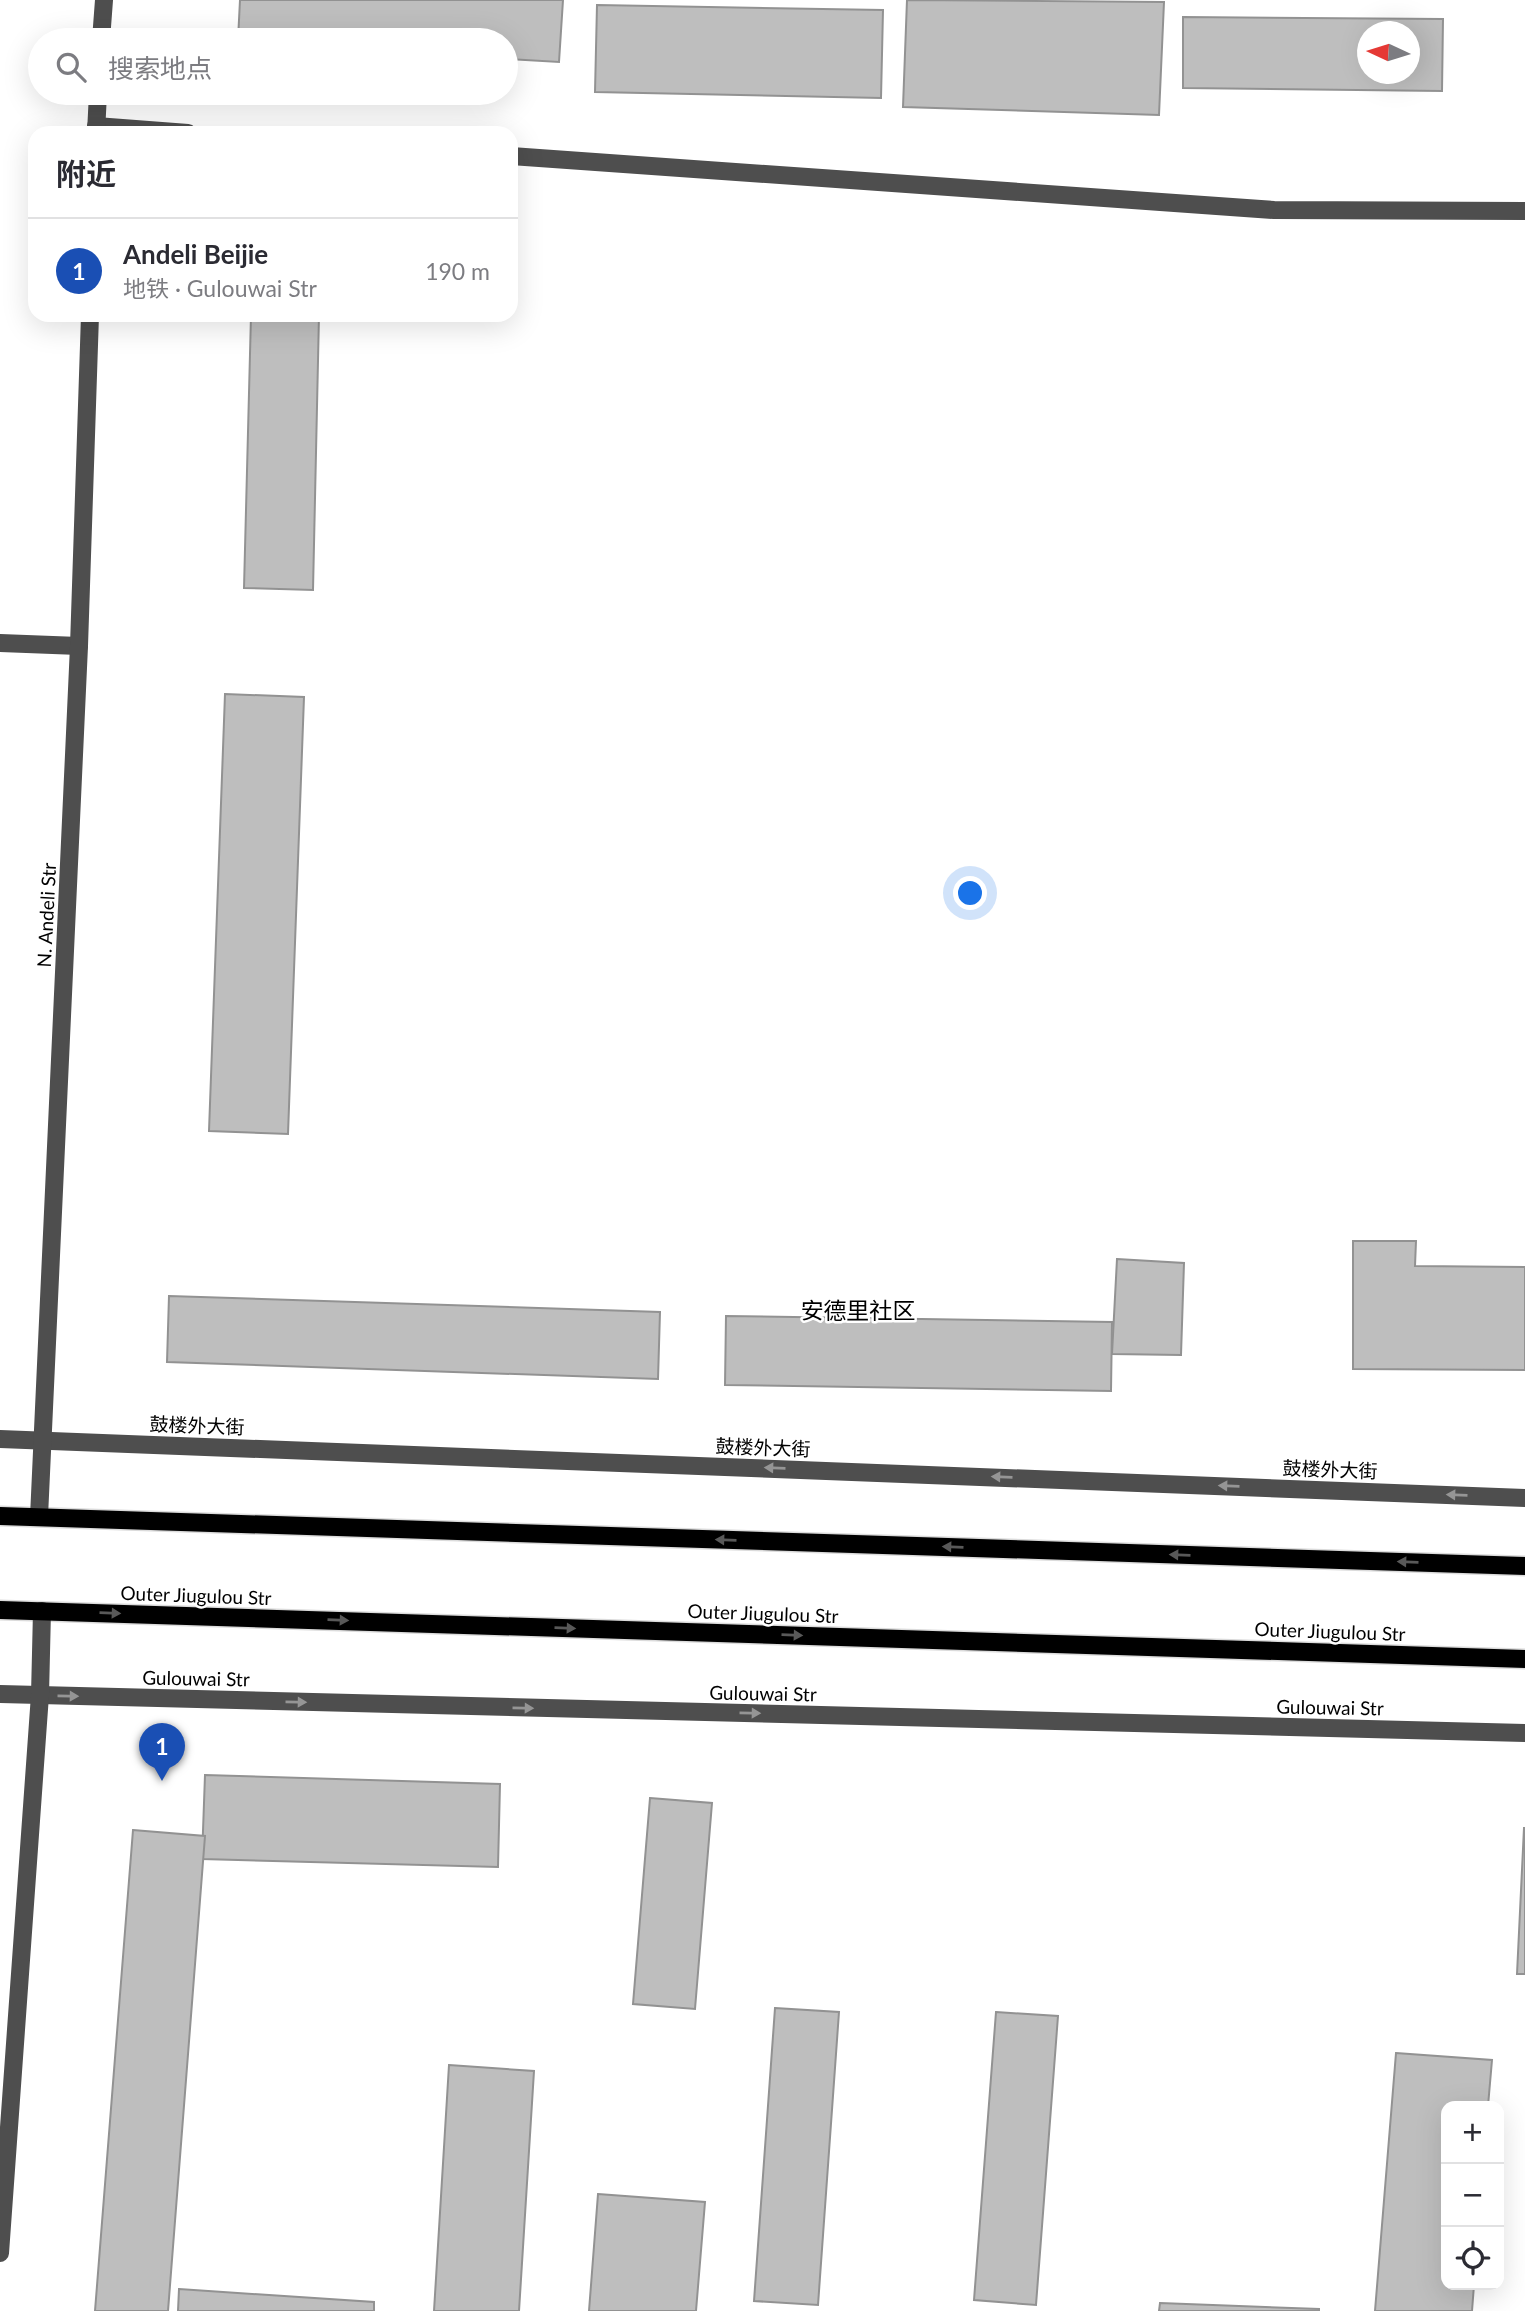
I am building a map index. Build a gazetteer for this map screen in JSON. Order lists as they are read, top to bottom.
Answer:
{
  "streets": {
    "main road": ["Outer Jiugulou Str"],
    "street": ["N. Andeli Str", "鼓楼外大街", "Gulouwai Str"]
  },
  "crossings": [
    ["N. Andeli Str", "鼓楼外大街"]
  ],
  "one_way": ["鼓楼外大街", "Gulouwai Str"],
  "districts": ["安德里社区"],
  "north": "left",
  "page": {
    "search": "搜索地点",
    "heading": "附近",
    "list": [
      {
        "mark": "1",
        "name": "Andeli Beijie",
        "note": "地铁 · Gulouwai Str",
        "value": "190 m"
      }
    ],
    "pins": "1",
    "map_buttons": ["+", "−"]
  }
}
